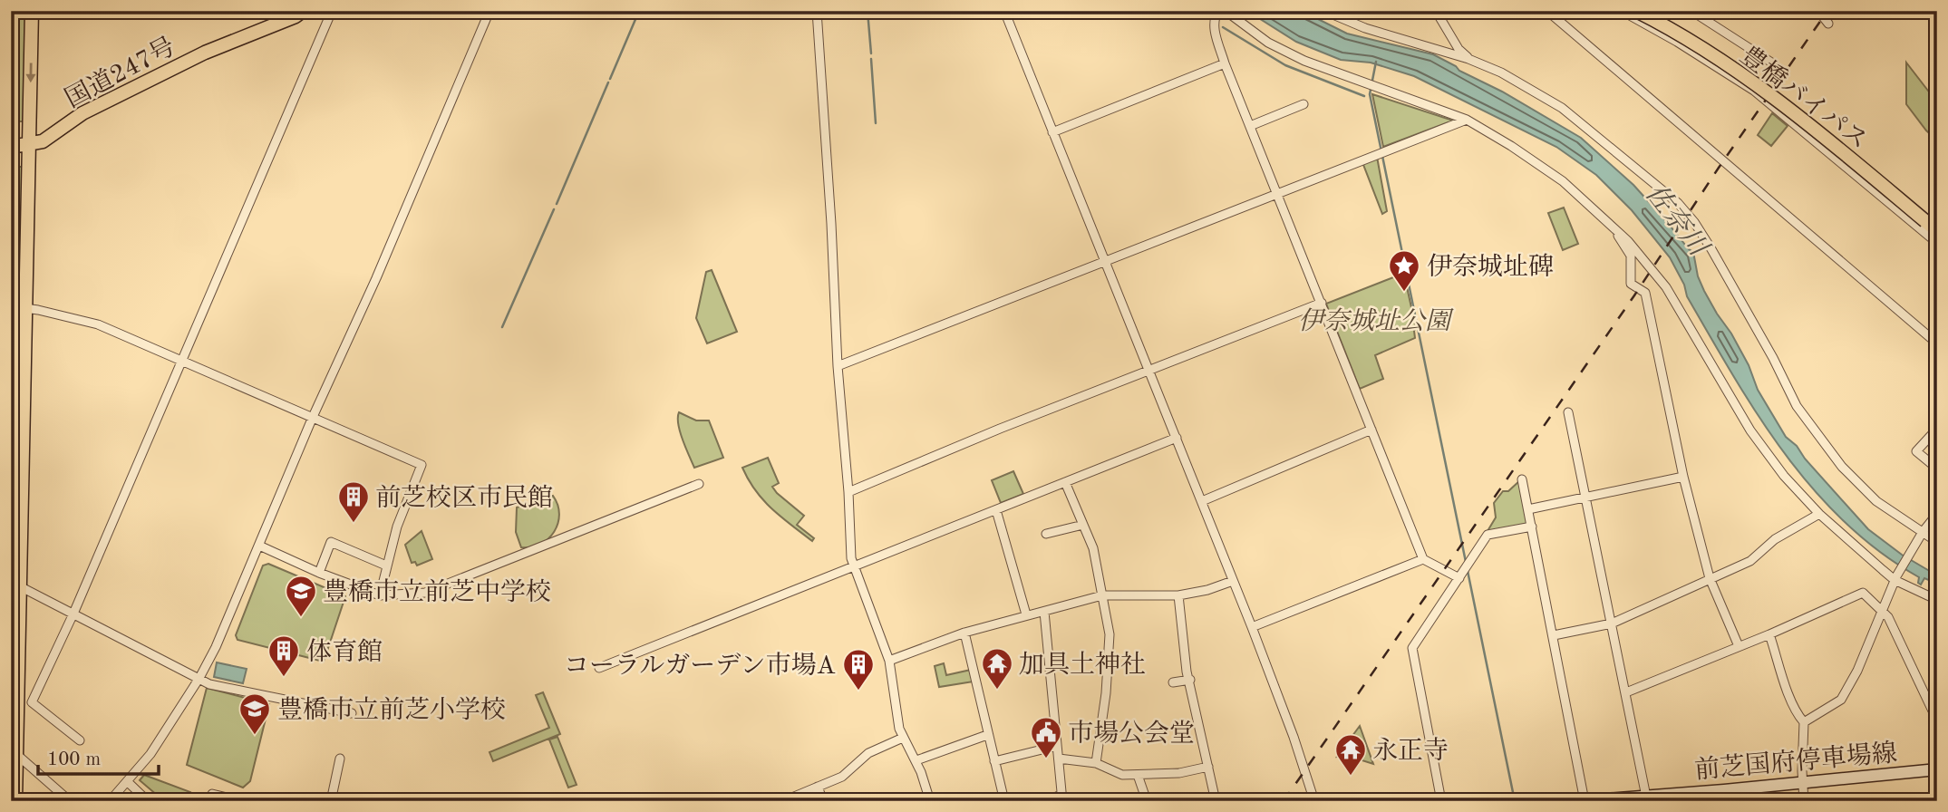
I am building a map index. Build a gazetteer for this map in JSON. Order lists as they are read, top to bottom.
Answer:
{
  "streets": {
    "highway": ["国道247号", "豊橋バイパス"],
    "main road": ["前芝国府停車場線"]
  },
  "water": ["佐奈川"],
  "parks": ["伊奈城址公園"],
  "places": {
    "place": ["伊奈城址碑"],
    "building": ["前芝校区市民館", "体育館", "コーラルガーデン市場A"],
    "school or university": ["豊橋市立前芝中学校", "豊橋市立前芝小学校"],
    "temple": ["加具土神社", "永正寺"],
    "public building": ["市場公会堂"]
  },
  "scale_bar": "100 m"
}
